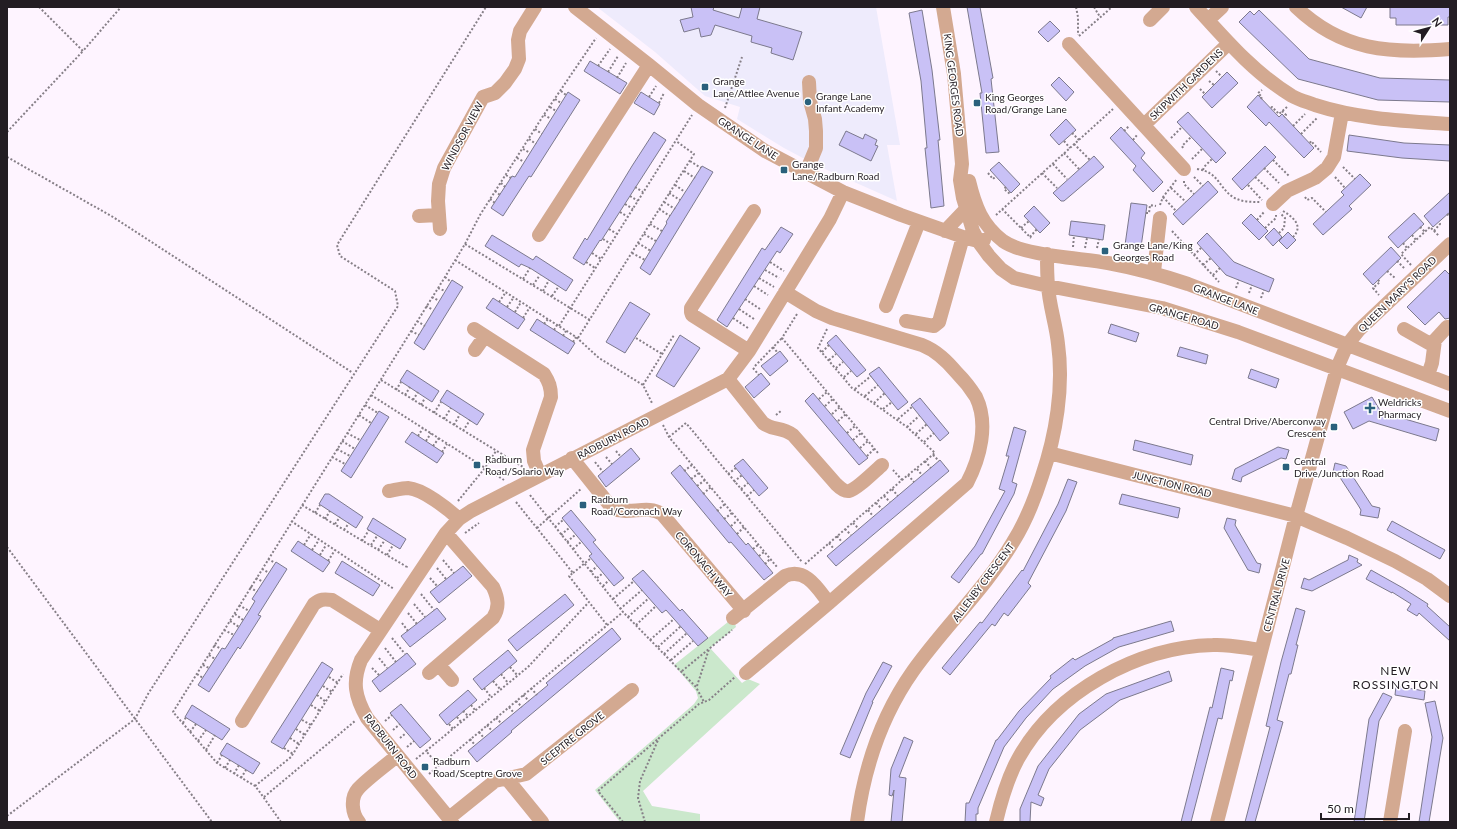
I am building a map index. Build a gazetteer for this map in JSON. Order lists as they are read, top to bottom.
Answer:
{
  "streets": {
    "street": [
      "SKIPWITH GARDENS",
      "KING GEORGES ROAD",
      "WINDSOR VIEW",
      "GRANGE LANE",
      "QUEEN MARY'S ROAD",
      "GRANGE ROAD",
      "RADBURN ROAD",
      "JUNCTION ROAD",
      "CORONACH WAY",
      "ALLENBY CRESCENT",
      "CENTRAL DRIVE",
      "SCEPTRE GROVE"
    ]
  },
  "crossings": [
    ["KING GEORGES ROAD", "GRANGE LANE"],
    ["GRANGE LANE", "QUEEN MARY'S ROAD"],
    ["GRANGE LANE", "GRANGE ROAD"],
    ["GRANGE LANE", "RADBURN ROAD"],
    ["GRANGE LANE", "ALLENBY CRESCENT"],
    ["QUEEN MARY'S ROAD", "GRANGE ROAD"],
    ["QUEEN MARY'S ROAD", "CENTRAL DRIVE"],
    ["GRANGE ROAD", "ALLENBY CRESCENT"],
    ["GRANGE ROAD", "CENTRAL DRIVE"],
    ["RADBURN ROAD", "CORONACH WAY"],
    ["RADBURN ROAD", "SCEPTRE GROVE"],
    ["JUNCTION ROAD", "ALLENBY CRESCENT"],
    ["JUNCTION ROAD", "CENTRAL DRIVE"]
  ],
  "districts": ["NEW ROSSINGTON"],
  "places": {
    "transit": [
      "Grange Lane/Attlee Avenue",
      "King Georges Road/Grange Lane",
      "Grange Lane/Radburn Road",
      "Grange Lane/King Georges Road",
      "Central Drive/Aberconway Crescent",
      "Radburn Road/Solario Way",
      "Central Drive/Junction Road",
      "Radburn Road/Coronach Way",
      "Radburn Road/Sceptre Grove"
    ],
    "other": ["Grange Lane Infant Academy"],
    "health": ["Weldricks Pharmacy"]
  },
  "scale_bar": "50 m",
  "north": "top right"
}
